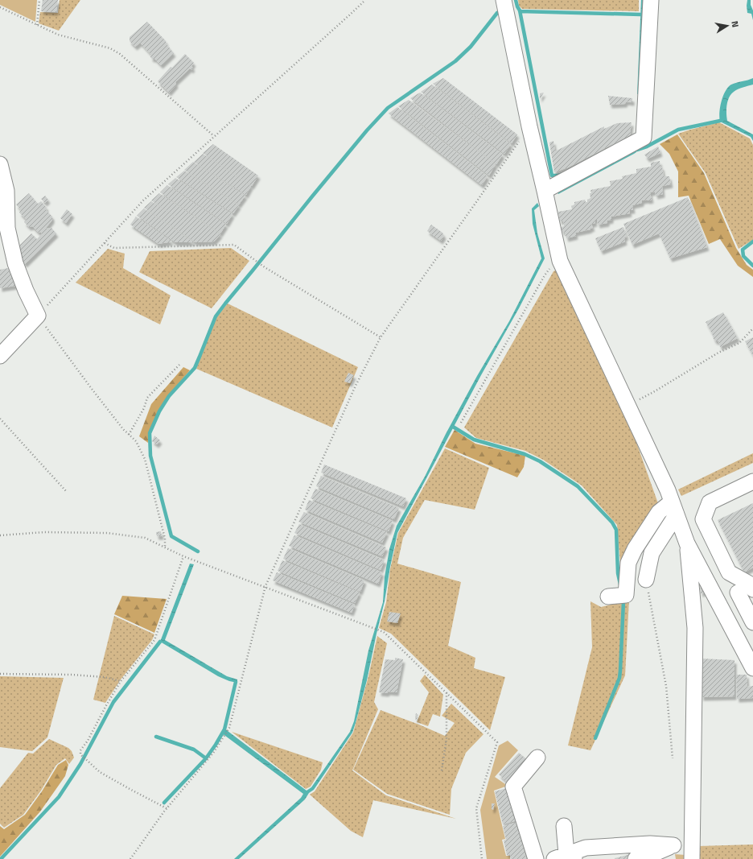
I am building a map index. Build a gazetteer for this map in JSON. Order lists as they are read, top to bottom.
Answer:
{
  "north": "right"
}
